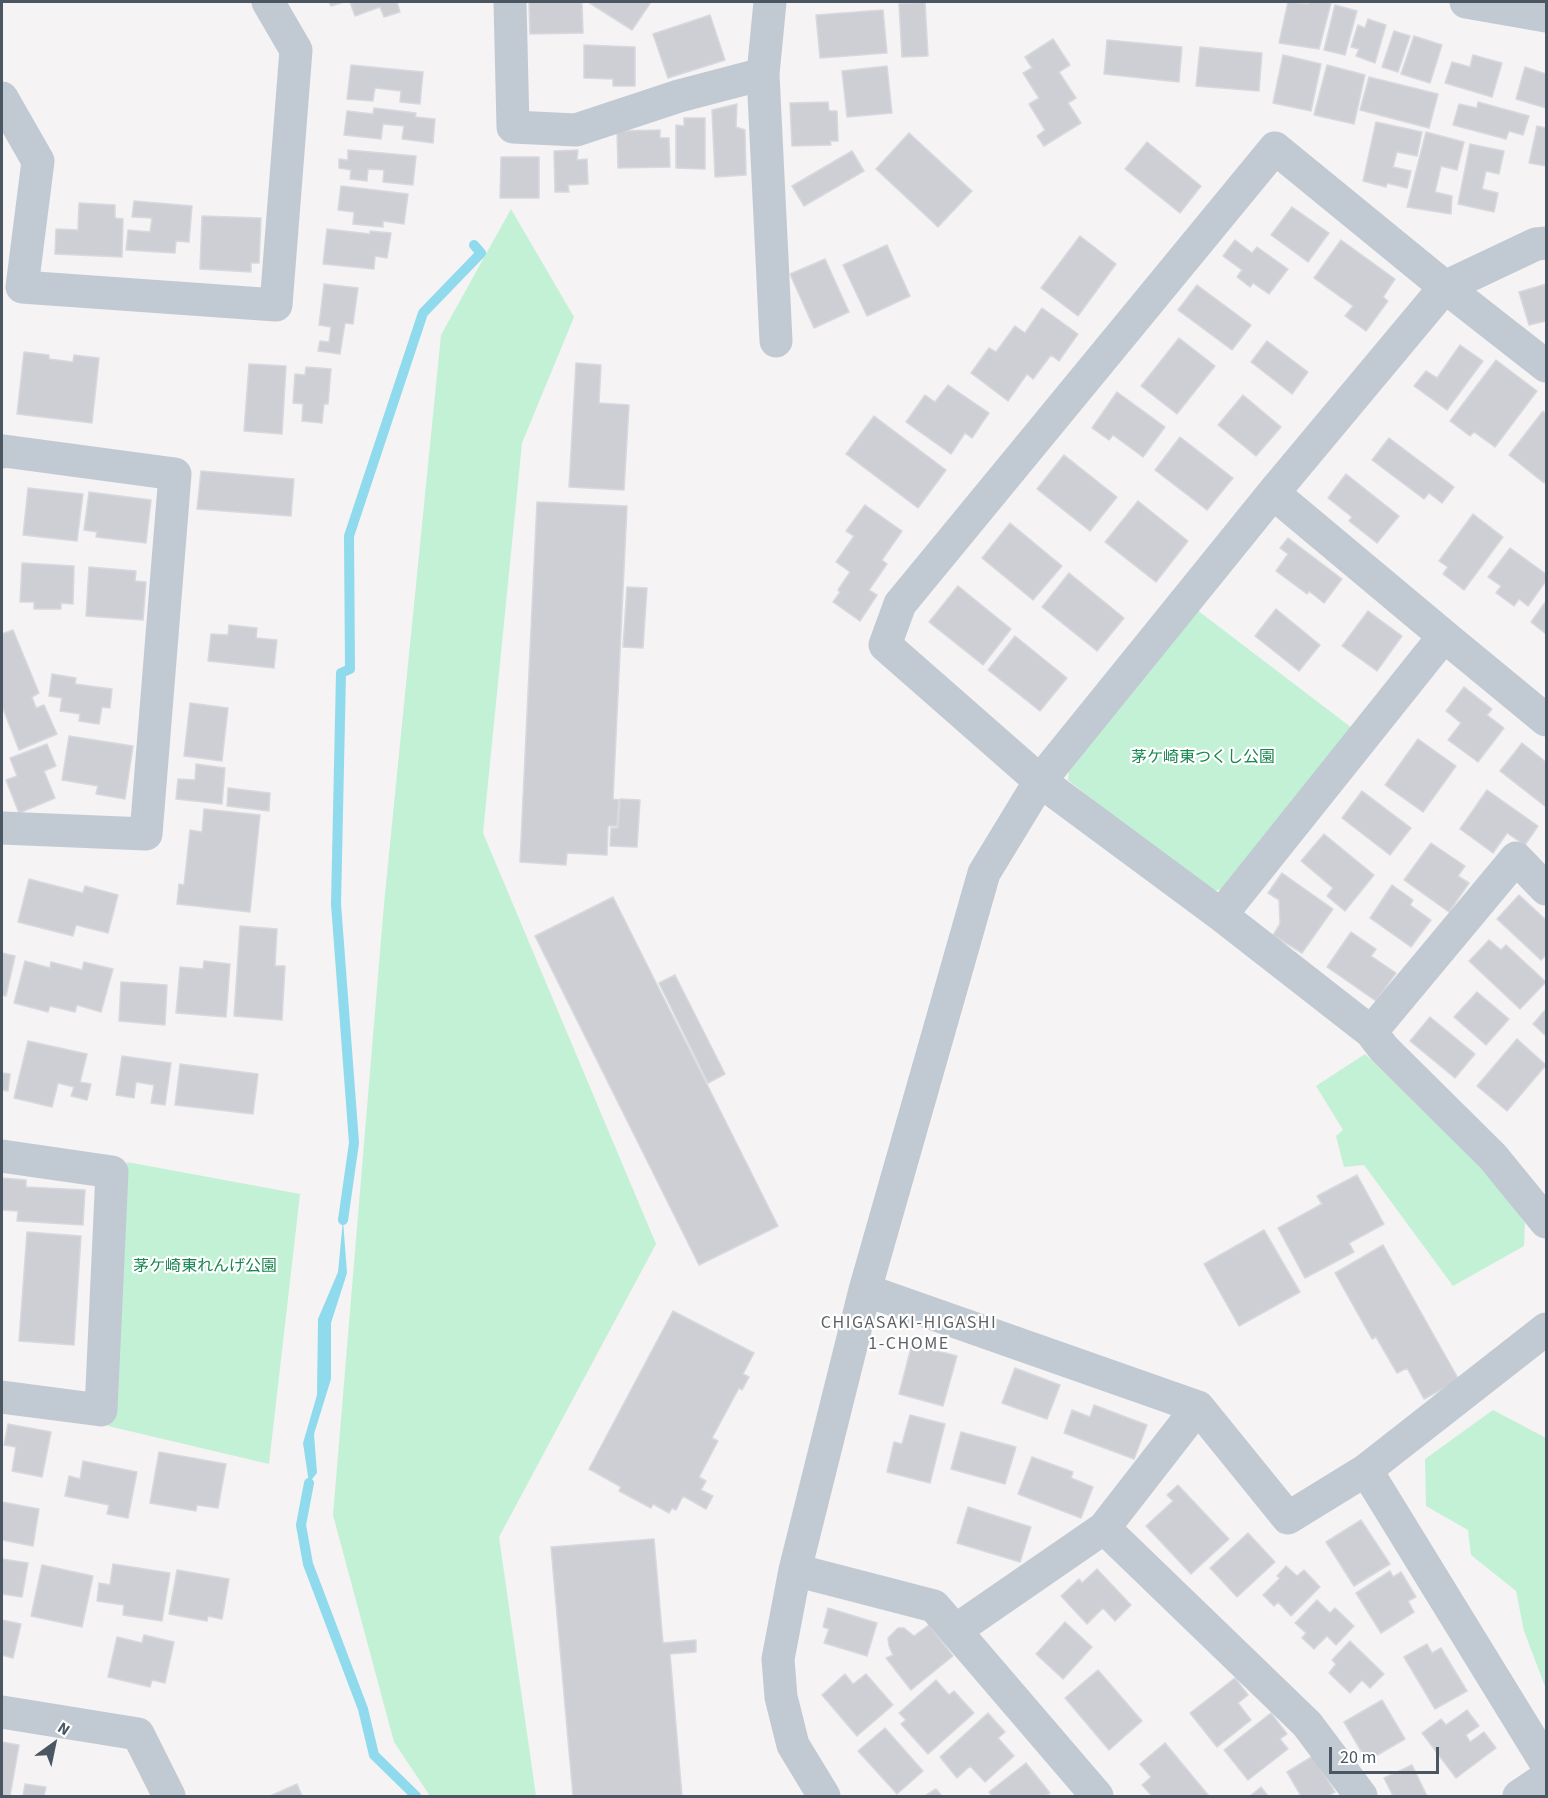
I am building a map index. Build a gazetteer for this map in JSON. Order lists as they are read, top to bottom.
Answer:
{
  "districts": ["CHIGASAKI-HIGASHI 1-CHOME"],
  "parks": ["茅ケ崎東つくし公園", "茅ケ崎東れんげ公園"],
  "scale_bar": "20 m",
  "north": "top right"
}
